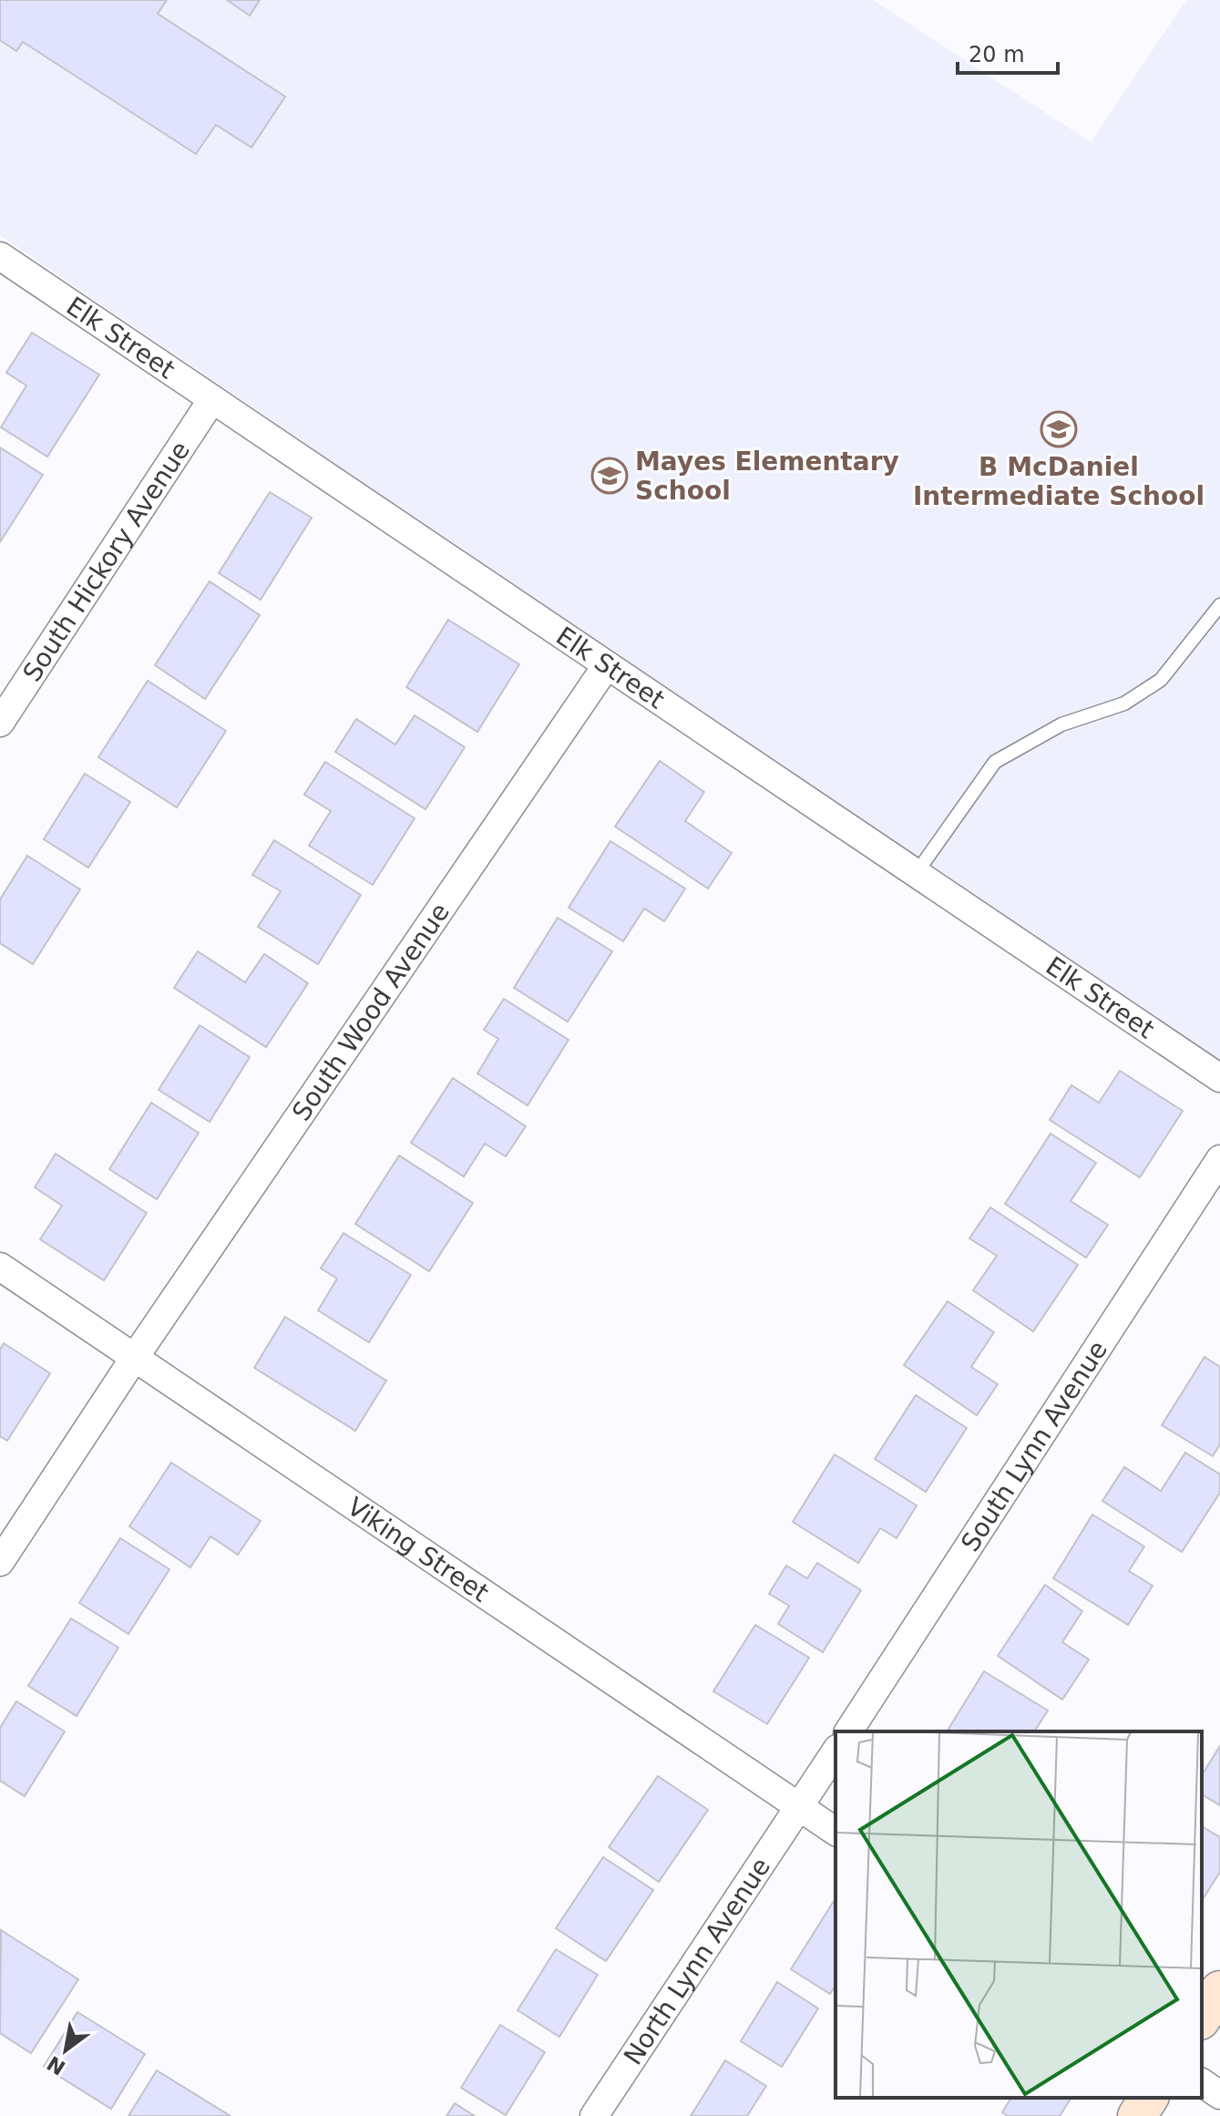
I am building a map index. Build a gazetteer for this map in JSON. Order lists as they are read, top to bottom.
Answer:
{
  "streets": {
    "street": [
      "Elk Street",
      "South Hickory Avenue",
      "South Wood Avenue",
      "South Lynn Avenue",
      "Viking Street",
      "North Lynn Avenue"
    ]
  },
  "crossings": [
    ["Elk Street", "South Hickory Avenue"],
    ["Elk Street", "South Wood Avenue"],
    ["South Wood Avenue", "Viking Street"],
    ["Viking Street", "North Lynn Avenue"]
  ],
  "places": {
    "school or university": ["B McDaniel Intermediate School", "Mayes Elementary School"]
  },
  "scale_bar": "20 m",
  "north": "bottom left"
}
